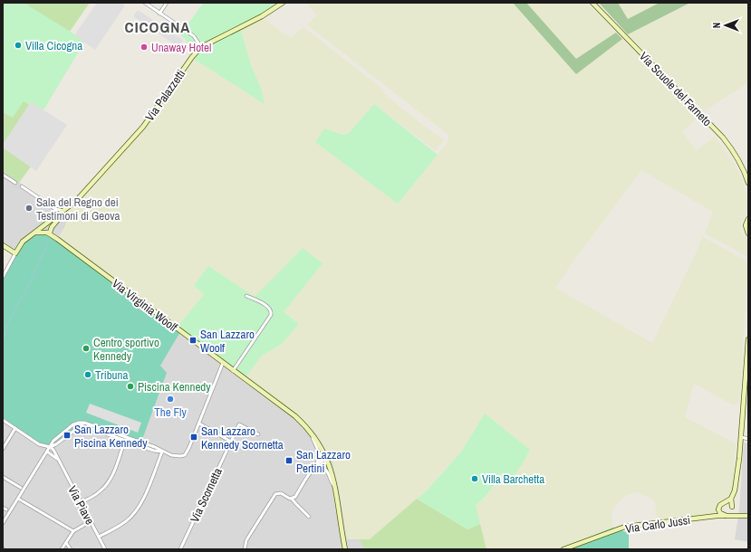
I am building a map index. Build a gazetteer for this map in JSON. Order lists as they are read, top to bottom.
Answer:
{
  "streets": {
    "street": [
      "Via Scuole del Farneto",
      "Via Palazzetti",
      "Via Virginia Woolf",
      "Via Scornetta",
      "Via Piave",
      "Via Carlo Jussi"
    ]
  },
  "crossings": [
    ["Via Palazzetti", "Via Virginia Woolf"]
  ],
  "districts": ["CICOGNA"],
  "places": {
    "other": [
      "Villa Cicogna",
      "Unaway Hotel",
      "Sala del Regno dei Testimoni di Geova",
      "Centro sportivo Kennedy",
      "Tribuna",
      "Piscina Kennedy",
      "The Fly",
      "Villa Barchetta"
    ],
    "transit": [
      "San Lazzaro Woolf",
      "San Lazzaro Piscina Kennedy",
      "San Lazzaro Kennedy Scornetta",
      "San Lazzaro Pertini"
    ]
  },
  "north": "left"
}
